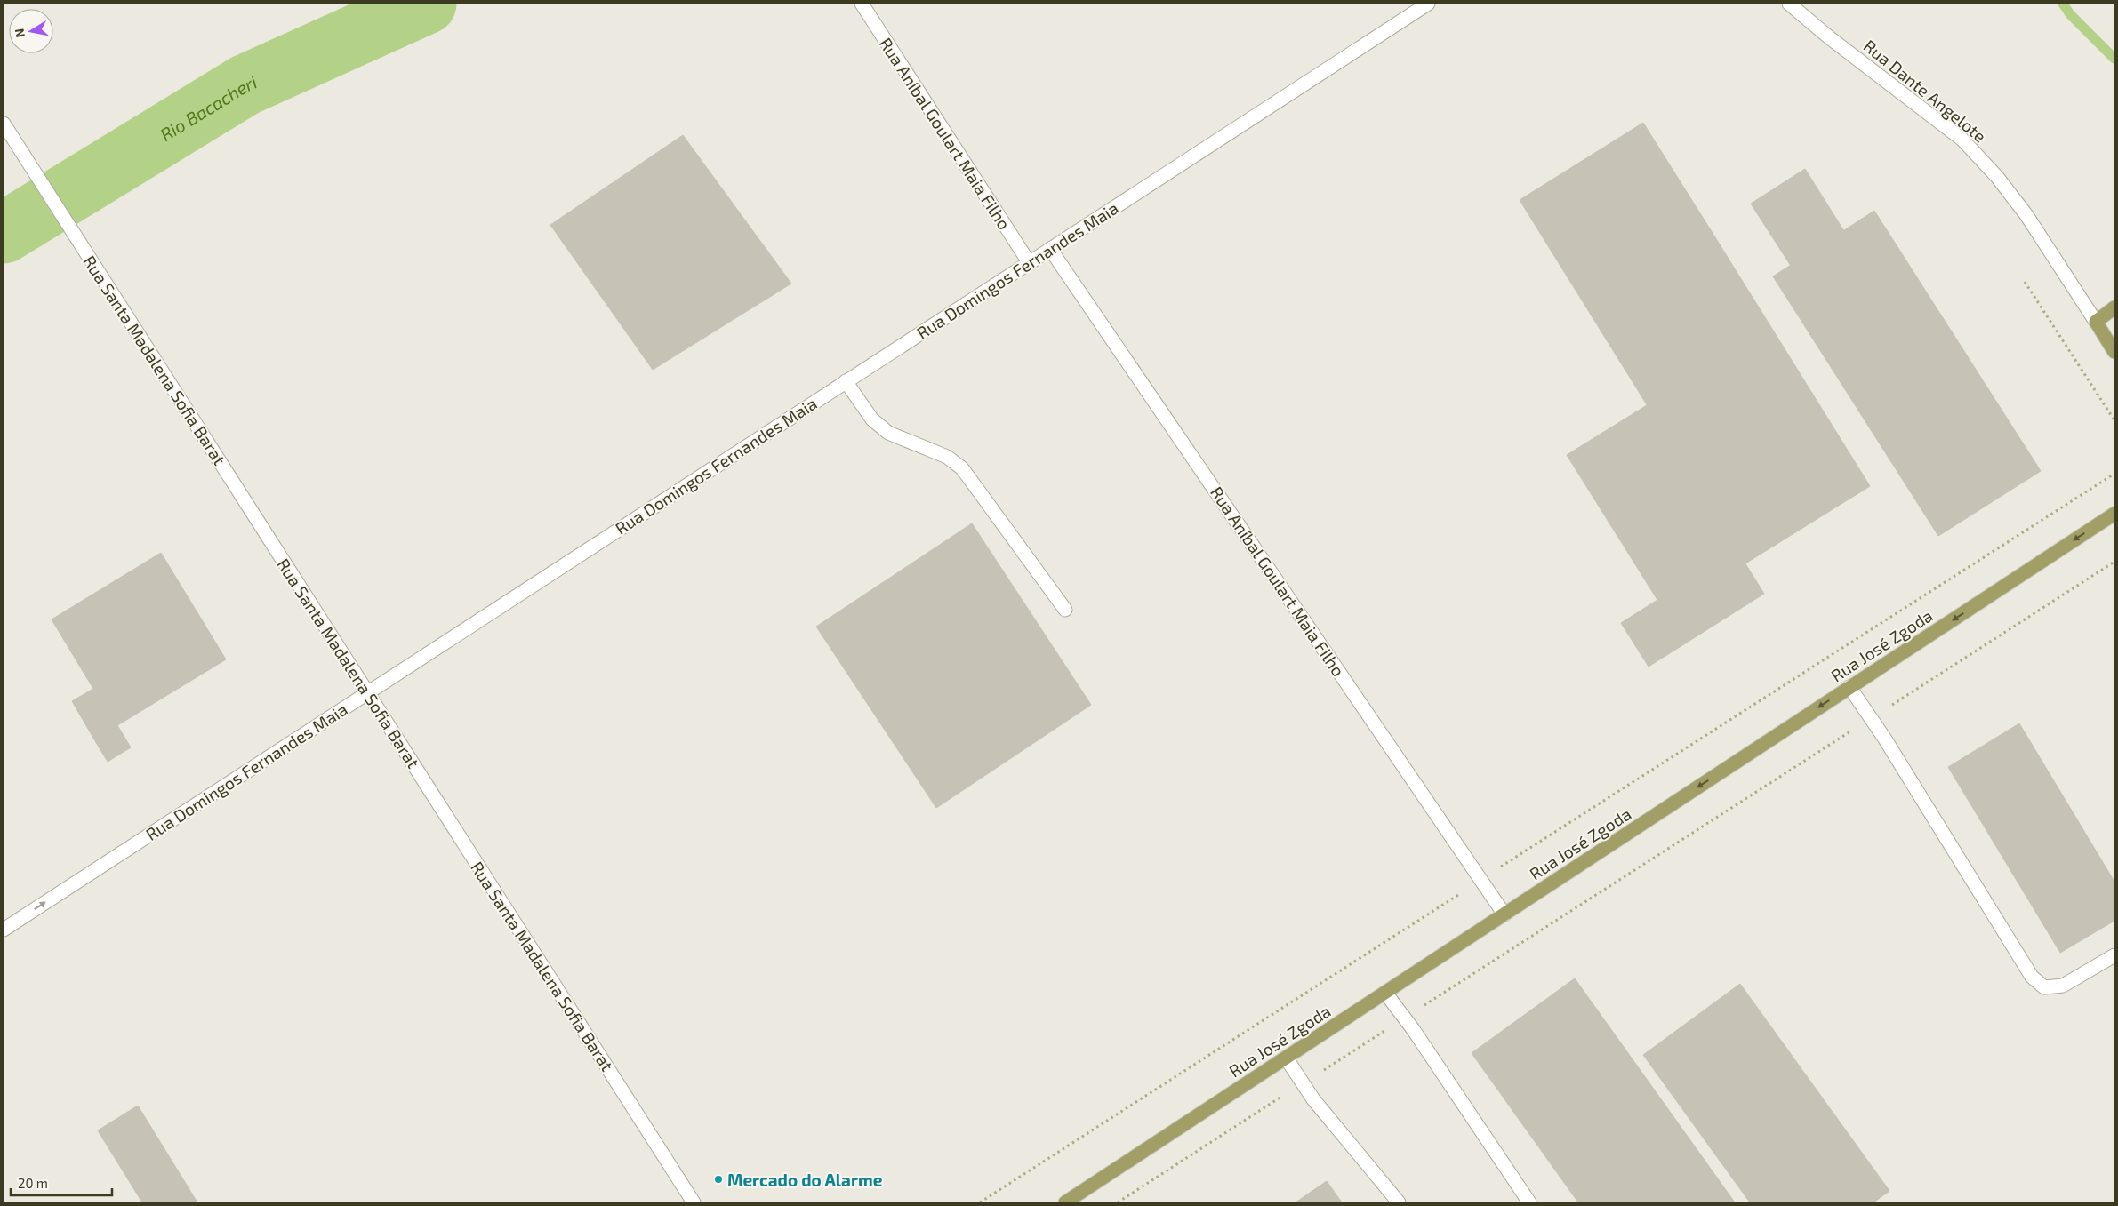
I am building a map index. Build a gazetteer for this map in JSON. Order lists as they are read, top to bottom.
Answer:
{
  "streets": {
    "main road": ["Rua Dante Angelote", "Rua José Zgoda"],
    "street": ["Rua Aníbal Goulart Maia Filho", "Rua Domingos Fernandes Maia", "Rua Santa Madalena Sofia Barat"]
  },
  "crossings": [
    ["Rua Aníbal Goulart Maia Filho", "Rua Domingos Fernandes Maia"],
    ["Rua Aníbal Goulart Maia Filho", "Rua José Zgoda"],
    ["Rua Domingos Fernandes Maia", "Rua Santa Madalena Sofia Barat"]
  ],
  "one_way": ["Rua José Zgoda"],
  "water": ["Rio Bacacheri"],
  "places": ["Mercado do Alarme"],
  "scale_bar": "20 m",
  "north": "left"
}
